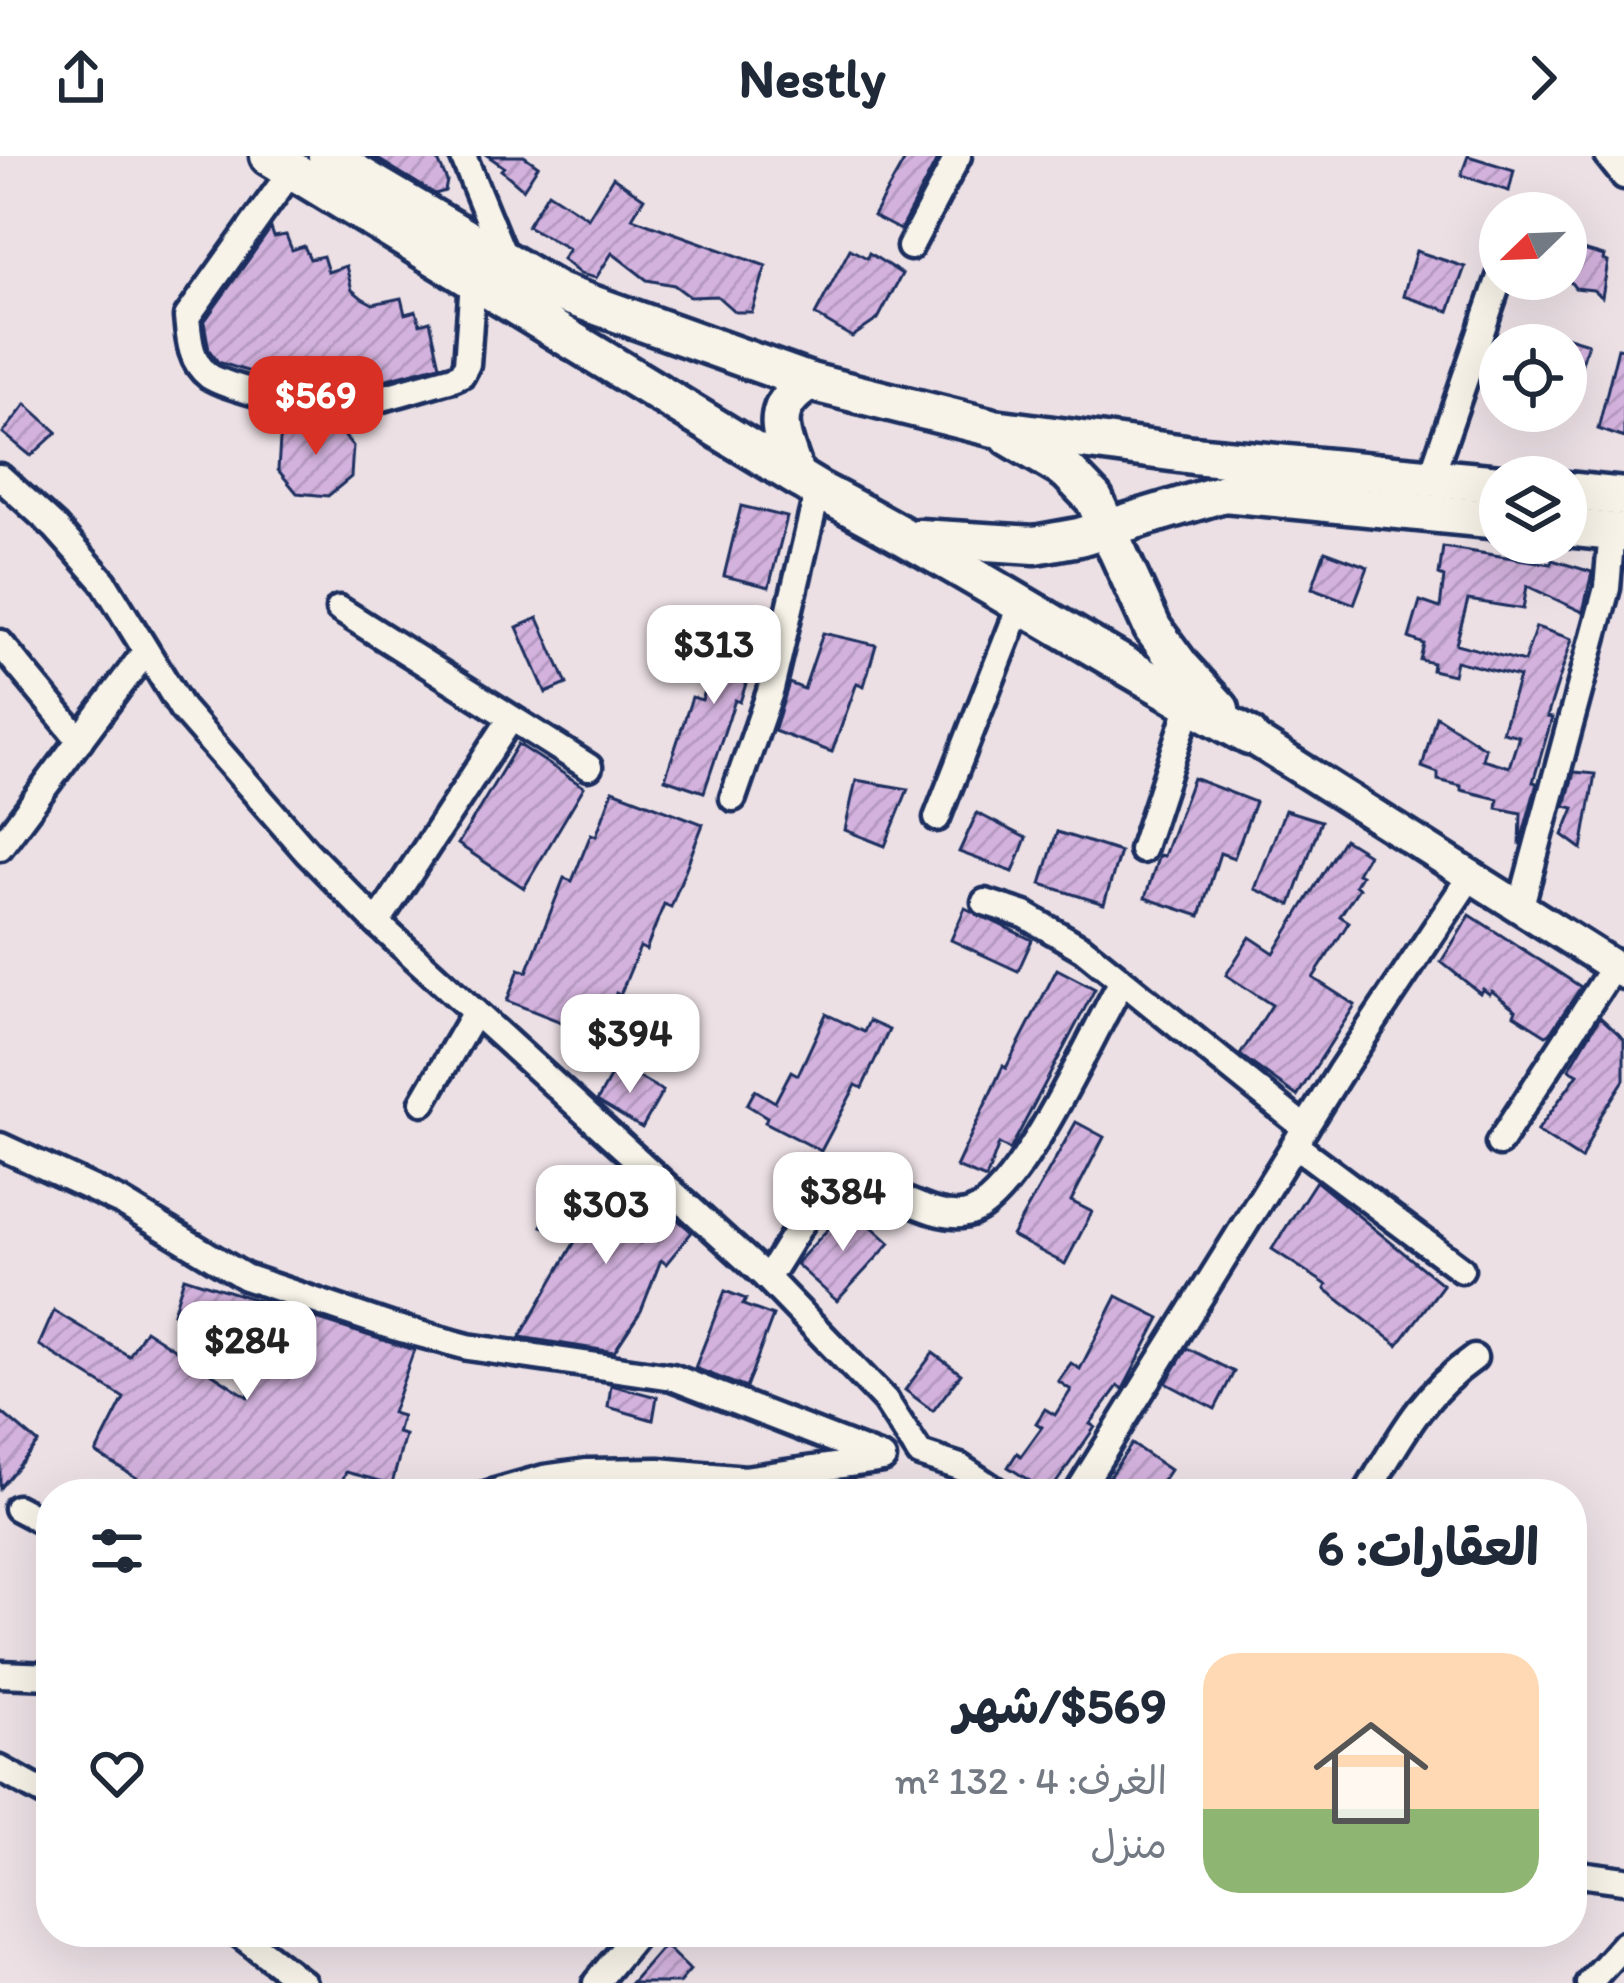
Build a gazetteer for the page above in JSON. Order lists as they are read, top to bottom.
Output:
{
  "north": "bottom left",
  "page": {
    "header": "Nestly",
    "price": [
      "$569",
      "$313",
      "$394",
      "$384",
      "$303",
      "$284"
    ],
    "heading": "العقارات: 6",
    "list": [
      {
        "name": "$569/شهر",
        "note": "الغرف: 4 · 132 m² · منزل"
      }
    ]
  }
}
